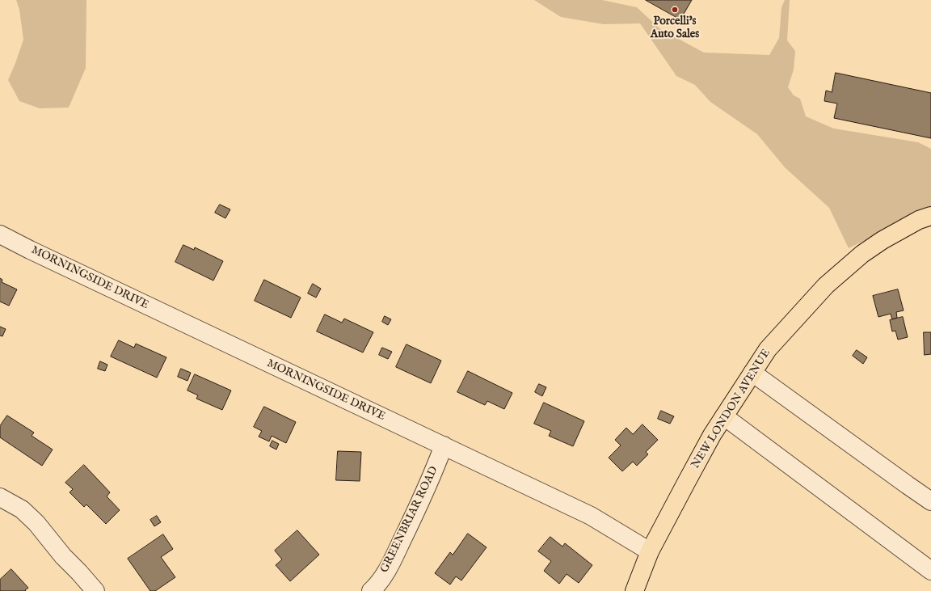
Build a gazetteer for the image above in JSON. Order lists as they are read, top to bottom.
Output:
{
  "streets": {
    "main road": ["NEW LONDON AVENUE"],
    "street": ["MORNINGSIDE DRIVE", "GREENBRIAR ROAD"]
  },
  "crossings": [
    ["MORNINGSIDE DRIVE", "NEW LONDON AVENUE"],
    ["MORNINGSIDE DRIVE", "GREENBRIAR ROAD"]
  ],
  "places": ["Porcelli's Auto Sales"]
}
